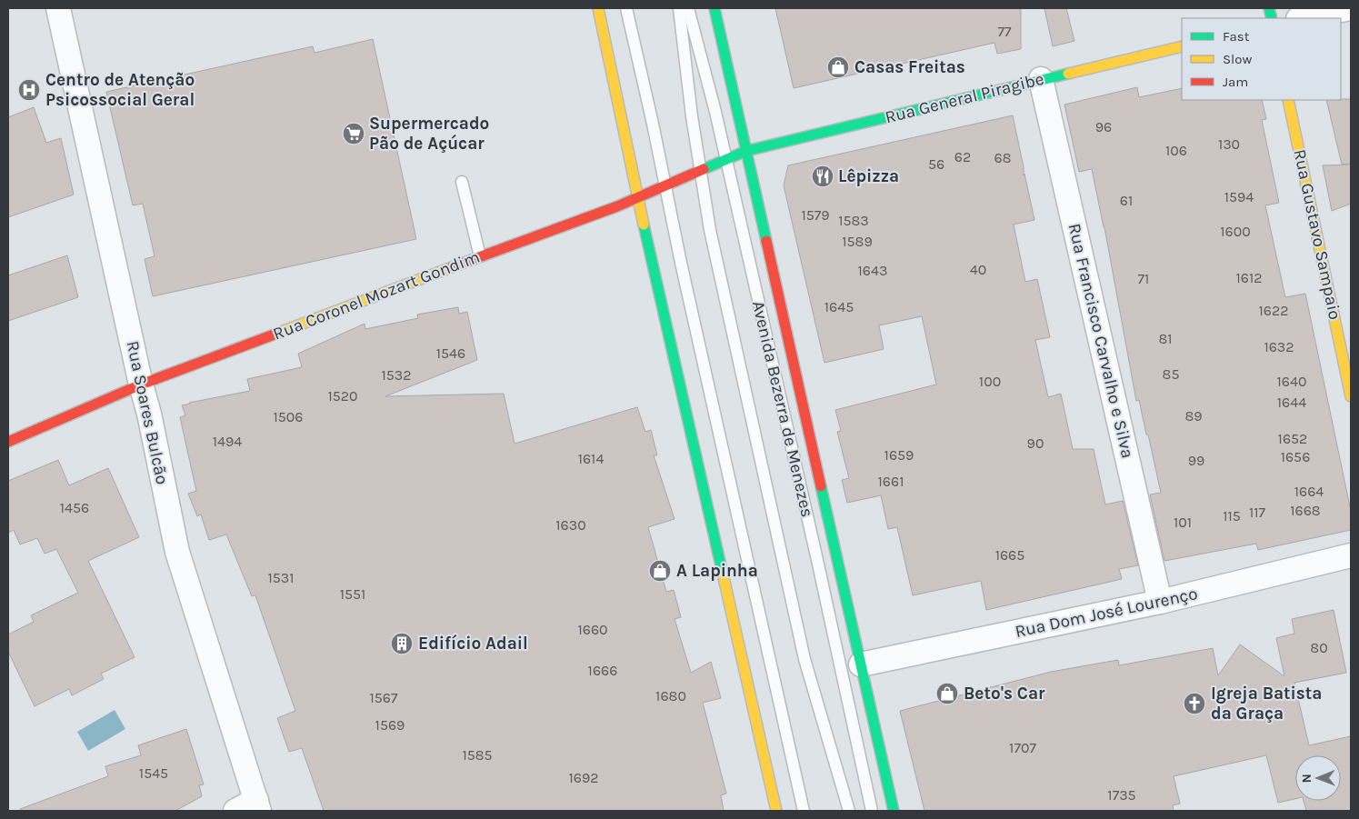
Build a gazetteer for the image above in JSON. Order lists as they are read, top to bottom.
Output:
{
  "streets": {
    "main road": [
      "Rua General Piragibe",
      "Rua Gustavo Sampaio",
      "Rua Coronel Mozart Gondim",
      "Avenida Bezerra de Menezes"
    ],
    "street": ["Rua Francisco Carvalho e Silva", "Rua Soares Bulcão", "Rua Dom José Lourenço"]
  },
  "crossings": [
    ["Rua General Piragibe", "Rua Coronel Mozart Gondim"],
    ["Rua General Piragibe", "Rua Francisco Carvalho e Silva"],
    ["Rua General Piragibe", "Avenida Bezerra de Menezes"],
    ["Rua Coronel Mozart Gondim", "Avenida Bezerra de Menezes"],
    ["Rua Coronel Mozart Gondim", "Rua Soares Bulcão"],
    ["Rua Francisco Carvalho e Silva", "Rua Dom José Lourenço"],
    ["Avenida Bezerra de Menezes", "Rua Dom José Lourenço"]
  ],
  "places": {
    "shop": ["Casas Freitas", "A Lapinha", "Beto's Car"],
    "hospital": ["Centro de Atenção Psicossocial Geral"],
    "supermarket": ["Supermercado Pão de Açúcar"],
    "restaurant": ["Lêpizza"],
    "building": ["Edifício Adail"],
    "church": ["Igreja Batista da Graça"]
  },
  "house_numbers": [
    "77",
    "96",
    "130",
    "106",
    "62",
    "68",
    "56",
    "1594",
    "61",
    "1579",
    "1583",
    "1600",
    "1589",
    "40",
    "1643",
    "1612",
    "71",
    "1645",
    "1622",
    "81",
    "1632",
    "1546",
    "85",
    "1532",
    "100",
    "1640",
    "1520",
    "1644",
    "89",
    "1506",
    "1652",
    "1494",
    "90",
    "1659",
    "1656",
    "1614",
    "99",
    "1661",
    "1664",
    "1456",
    "1668",
    "117",
    "115",
    "101",
    "1630",
    "1665",
    "1531",
    "1551",
    "1660",
    "80",
    "1666",
    "1680",
    "1567",
    "1569",
    "1707",
    "1585",
    "1545",
    "1692",
    "1735"
  ],
  "legend": ["Fast", "Slow", "Jam"],
  "north": "left"
}
